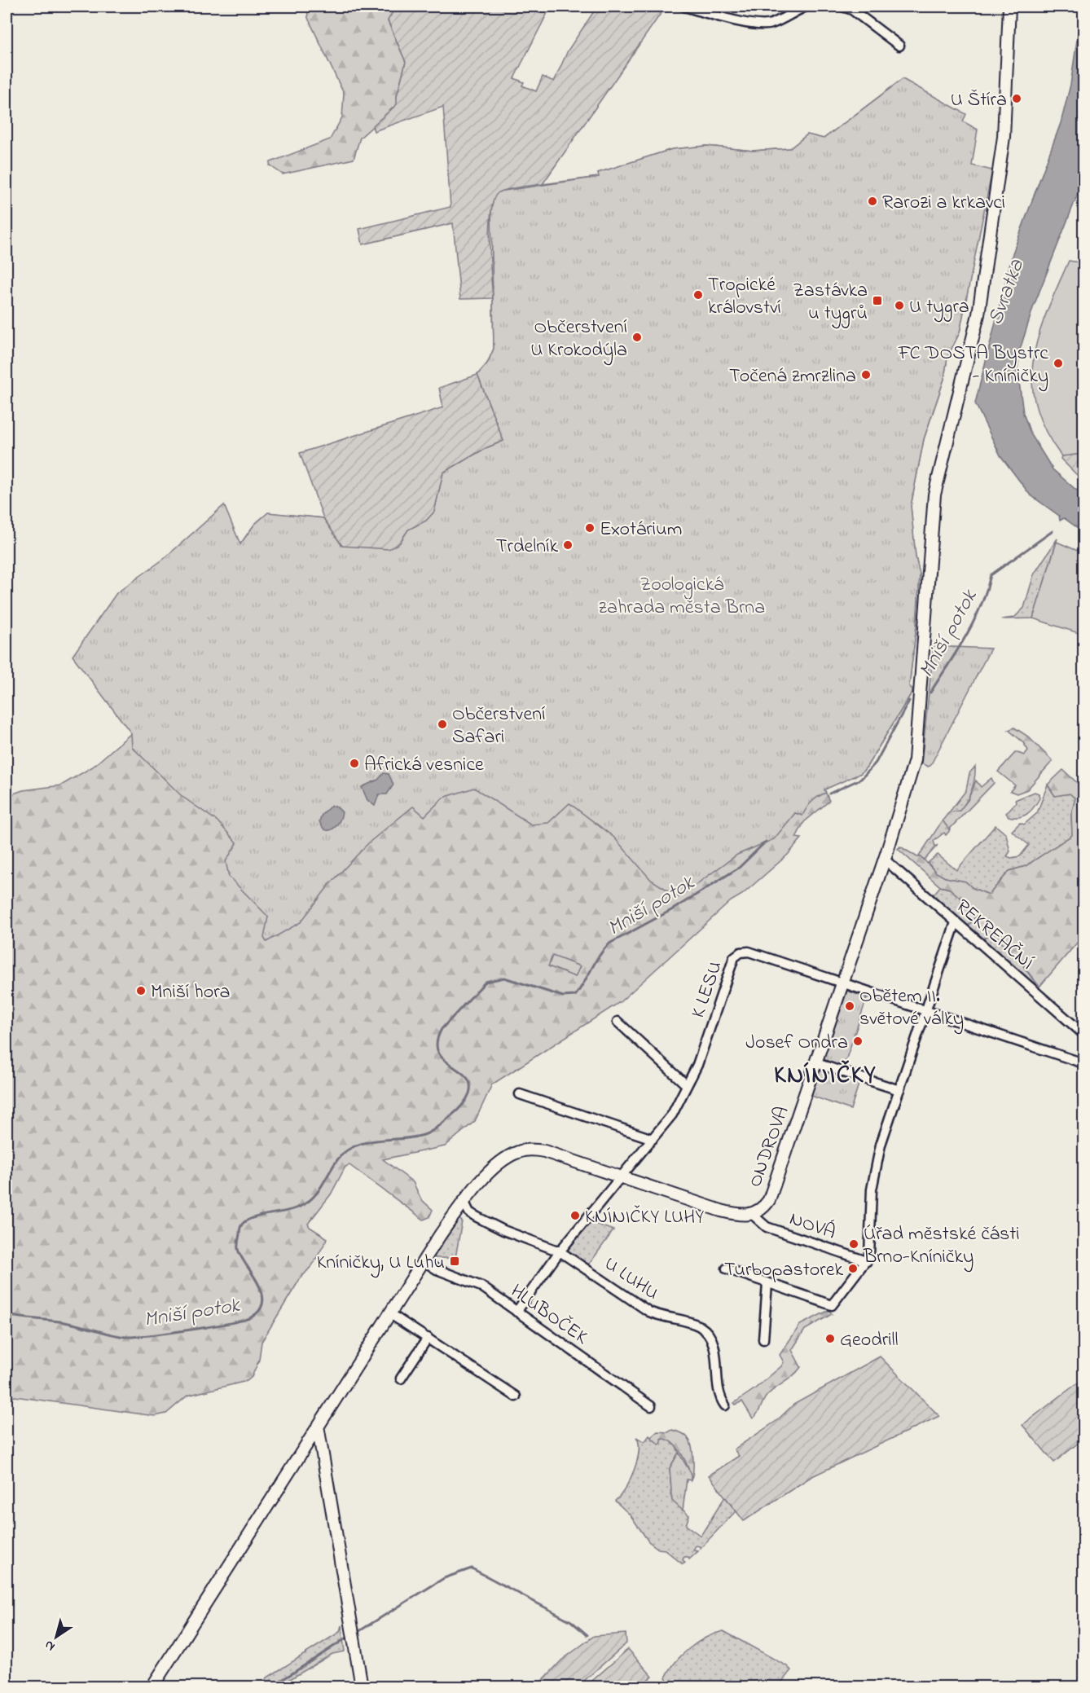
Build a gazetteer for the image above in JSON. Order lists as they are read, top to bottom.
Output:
{
  "streets": {
    "street": [
      "REKREAČNÍ",
      "K LESU",
      "ONDROVA",
      "NOVÁ",
      "U LUHU",
      "HLUBOČEK"
    ]
  },
  "crossings": [
    ["REKREAČNÍ", "ONDROVA"],
    ["K LESU", "ONDROVA"],
    ["K LESU", "U LUHU"],
    ["K LESU", "HLUBOČEK"],
    ["ONDROVA", "NOVÁ"],
    ["ONDROVA", "U LUHU"],
    ["ONDROVA", "HLUBOČEK"]
  ],
  "districts": ["KNÍNIČKY"],
  "water": ["Svratka", "Mniší potok"],
  "parks": ["Zoologická zahrada města Brna"],
  "places": {
    "other": [
      "U Štíra",
      "Rarozi a krkavci",
      "Tropické království",
      "U tygra",
      "Občerstvení U Krokodýla",
      "FC DOSTA Bystrc - Kníničky",
      "Točená zmrzlina",
      "Exotárium",
      "Trdelník",
      "Občerstvení Safari",
      "Africká vesnice",
      "Mniší hora",
      "Obětem II. světové války",
      "Josef Ondra",
      "KNÍNIČKY LUHY",
      "Úřad městské části Brno-Kníničky",
      "Turbopastorek",
      "Geodrill"
    ],
    "transit": ["Zastávka u tygrů", "Kníničky, U Luhu"]
  },
  "north": "bottom left"
}
